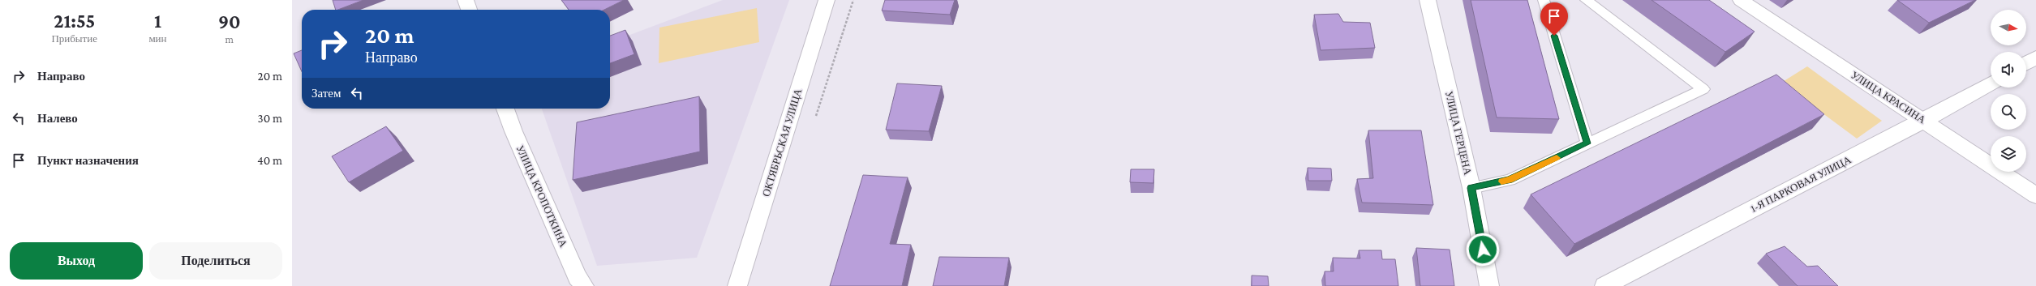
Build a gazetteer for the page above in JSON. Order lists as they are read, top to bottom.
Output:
{
  "streets": {
    "street": [
      "УЛИЦА КРАСИНА",
      "УЛИЦА ГЕРЦЕНА",
      "ОКТЯБРЬСКАЯ УЛИЦА",
      "1-Я ПАРКОВАЯ УЛИЦА",
      "УЛИЦА КРОПОТКИНА"
    ]
  },
  "crossings": [
    ["УЛИЦА КРАСИНА", "1-Я ПАРКОВАЯ УЛИЦА"]
  ],
  "north": "right",
  "page": {
    "eta": [
      "21:55",
      "Прибытие",
      "1",
      "мин",
      "90",
      "m"
    ],
    "turn": ["20 m", "Направо"],
    "list": [
      {
        "name": "Направо",
        "value": "20 m"
      },
      {
        "name": "Налево",
        "value": "30 m"
      },
      {
        "name": "Пункт назначения",
        "value": "40 m"
      }
    ],
    "then": "Затем",
    "buttons": ["Выход", "Поделиться"]
  }
}
